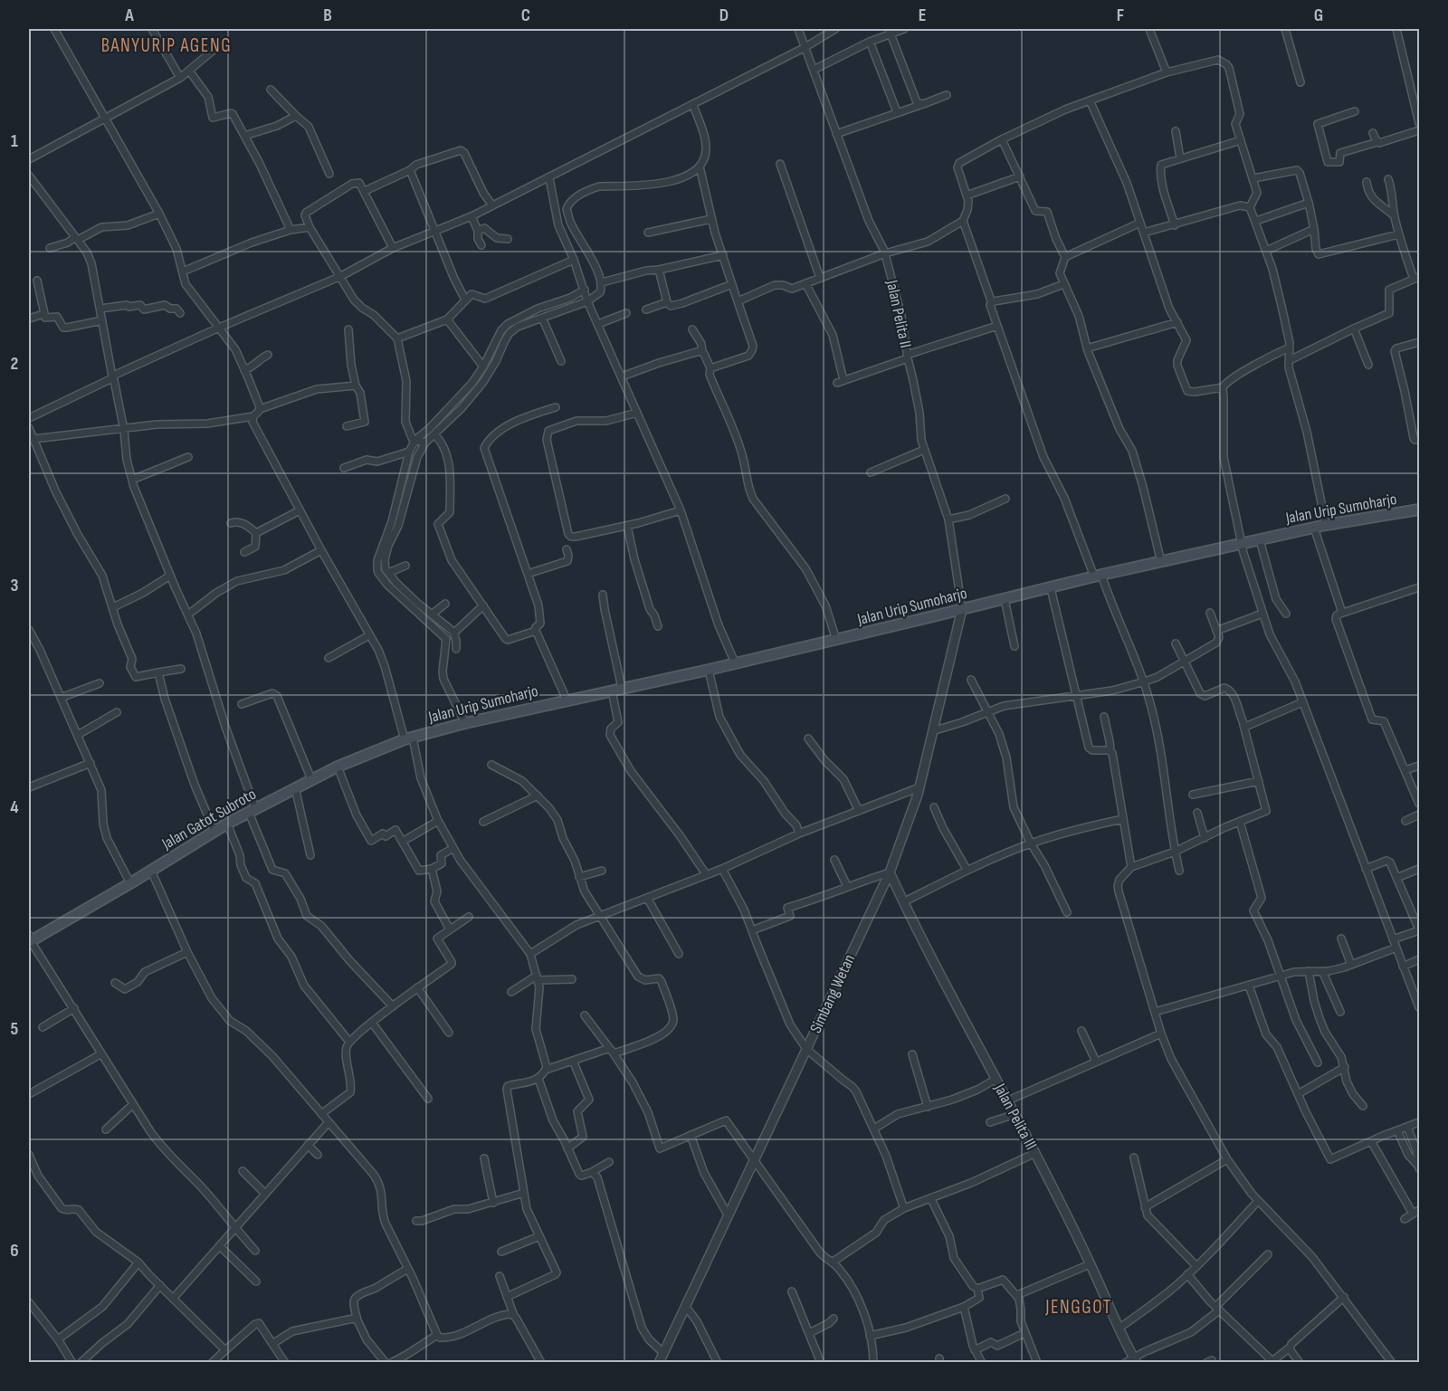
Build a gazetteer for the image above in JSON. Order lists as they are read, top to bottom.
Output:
{
  "streets": {
    "main road": ["Jalan Urip Sumoharjo", "Jalan Gatot Subroto"],
    "street": ["Jalan Pelita II", "Simbang Wetan", "Jalan Pelita III"]
  },
  "crossings": [
    ["Jalan Pelita II", "Jalan Urip Sumoharjo"],
    ["Jalan Pelita II", "Simbang Wetan"],
    ["Jalan Urip Sumoharjo", "Jalan Gatot Subroto"],
    ["Jalan Urip Sumoharjo", "Simbang Wetan"],
    ["Simbang Wetan", "Jalan Pelita III"]
  ],
  "districts": ["BANYURIP AGENG", "JENGGOT"],
  "grid": {
    "columns": [
      "A",
      "B",
      "C",
      "D",
      "E",
      "F",
      "G"
    ],
    "rows": [
      "1",
      "2",
      "3",
      "4",
      "5",
      "6"
    ]
  }
}
